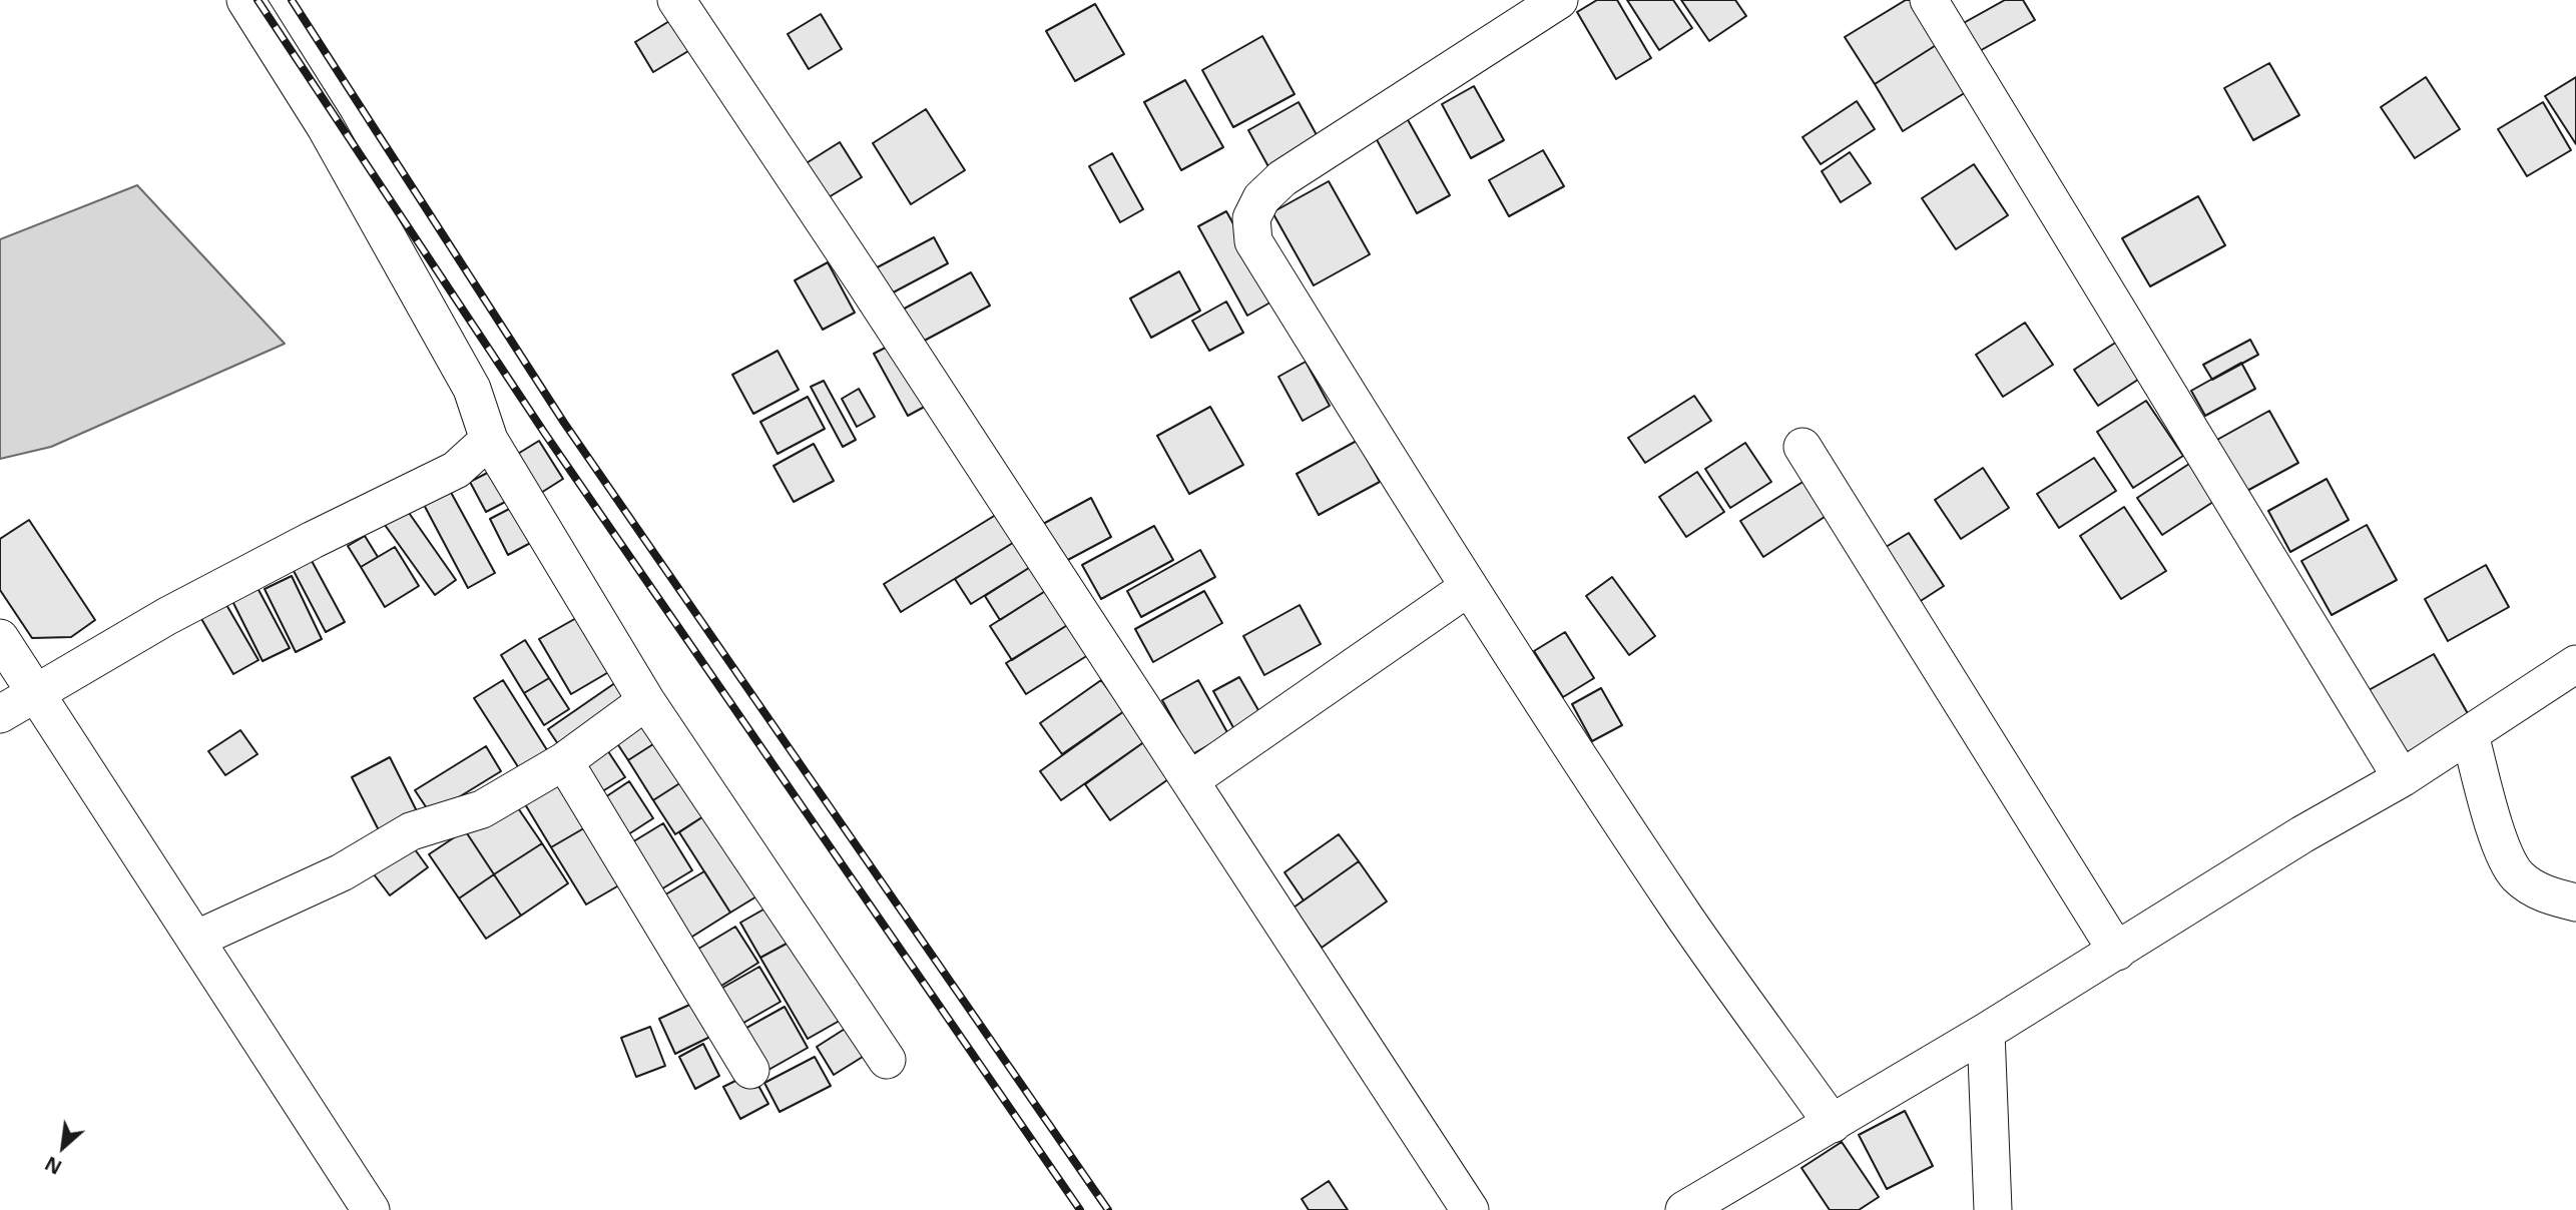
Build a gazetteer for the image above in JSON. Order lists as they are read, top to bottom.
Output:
{
  "north": "bottom left"
}
